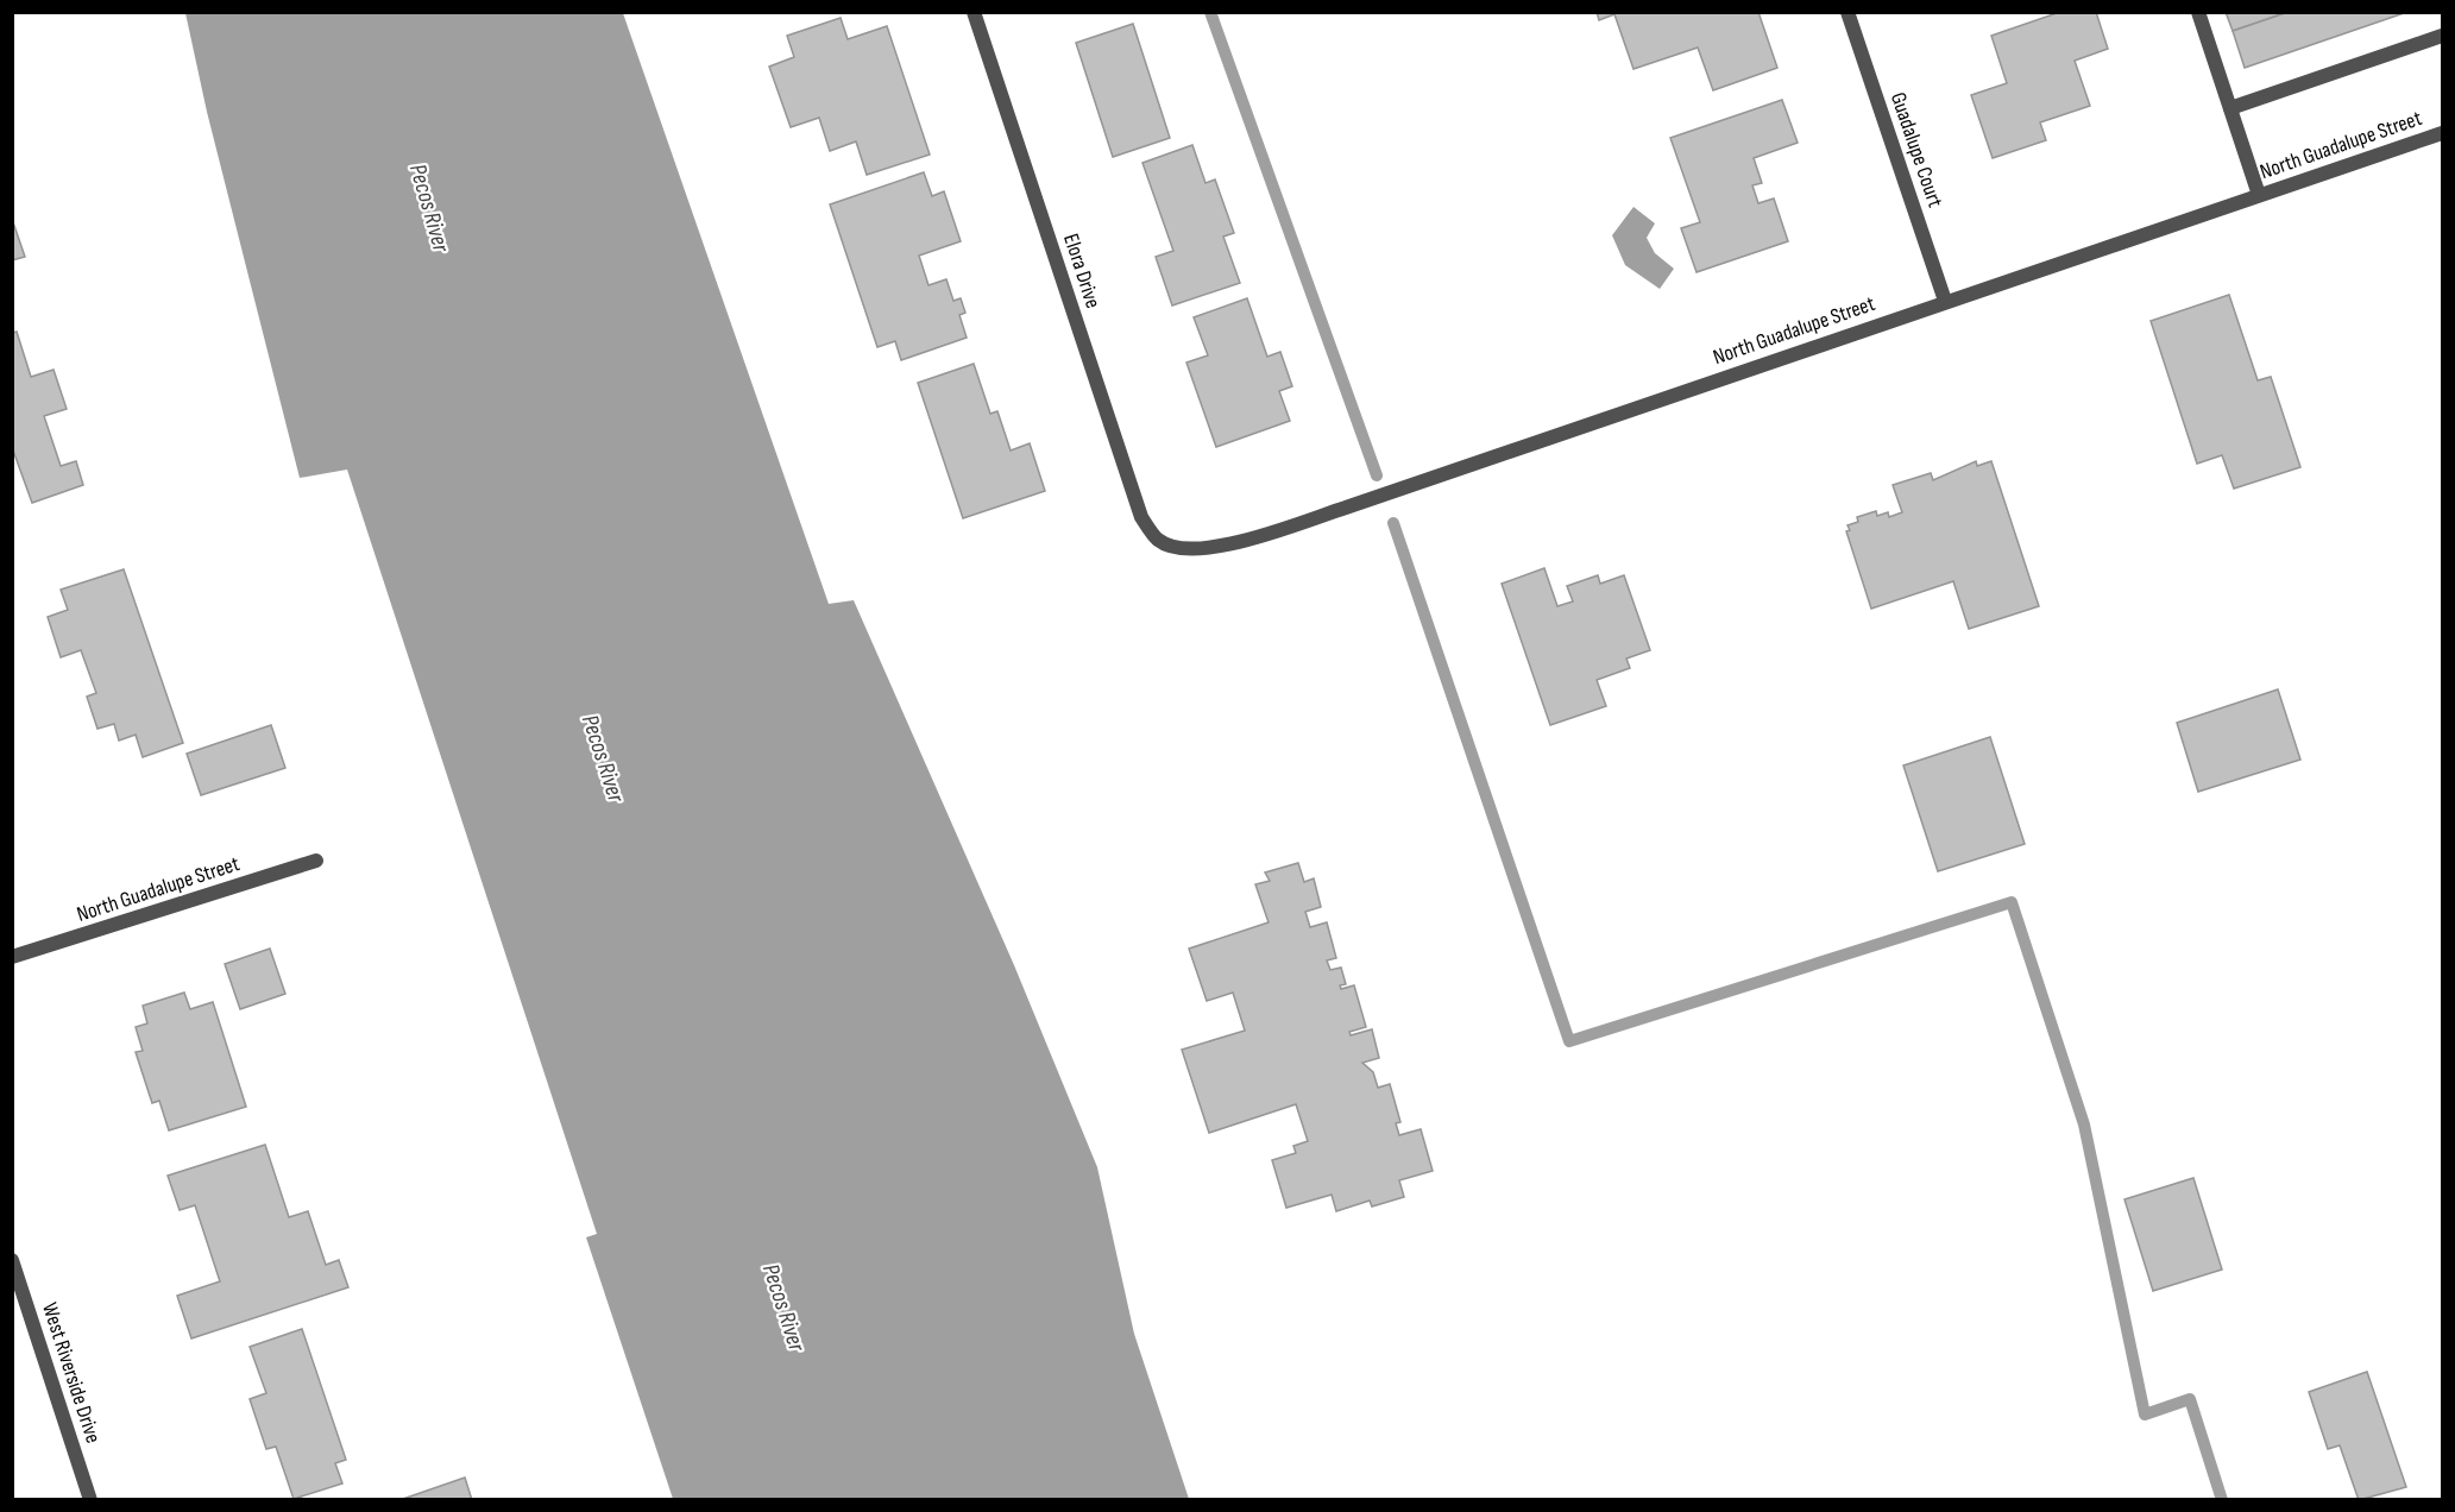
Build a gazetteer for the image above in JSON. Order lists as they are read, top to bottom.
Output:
{
  "streets": {
    "street": [
      "North Guadalupe Street",
      "Guadalupe Court",
      "Elora Drive",
      "West Riverside Drive"
    ]
  },
  "crossings": [
    ["North Guadalupe Street", "Guadalupe Court"],
    ["North Guadalupe Street", "Elora Drive"]
  ],
  "water": ["Pecos River"]
}
